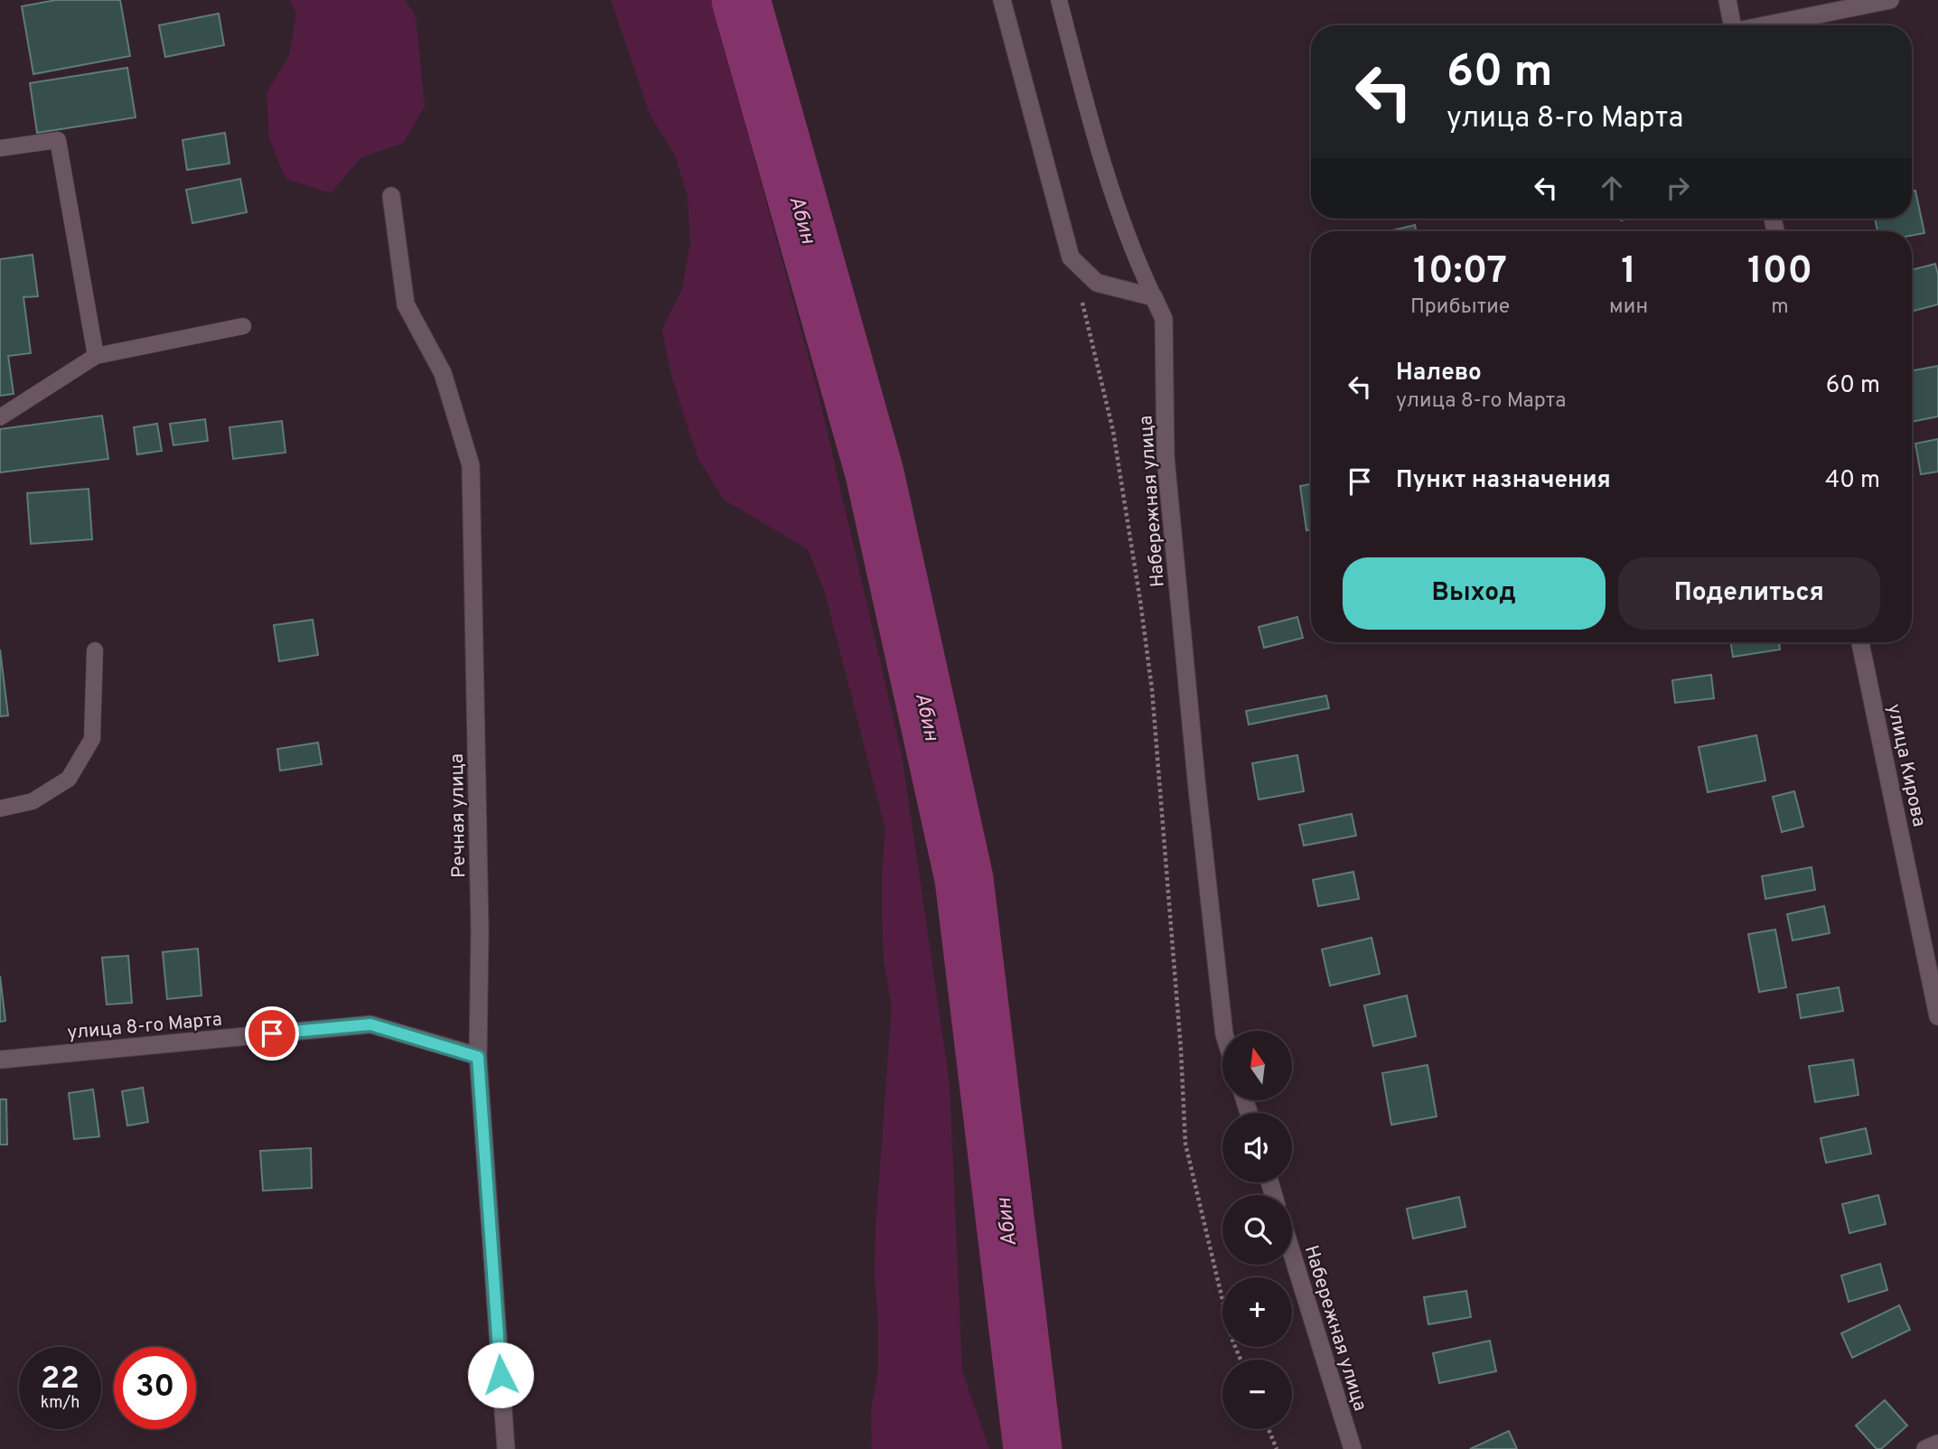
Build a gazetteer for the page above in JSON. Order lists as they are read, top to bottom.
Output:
{
  "streets": {
    "street": [
      "Набережная улица",
      "улица Кирова",
      "Речная улица",
      "улица 8-го Марта"
    ]
  },
  "crossings": [
    ["Речная улица", "улица 8-го Марта"]
  ],
  "water": ["Абин"],
  "north": "top",
  "page": {
    "turn": ["60 m", "улица 8-го Марта"],
    "eta": [
      "10:07",
      "Прибытие",
      "1",
      "мин",
      "100",
      "m"
    ],
    "list": [
      {
        "name": "Налево",
        "note": "улица 8-го Марта",
        "value": "60 m"
      },
      {
        "name": "Пункт назначения",
        "value": "40 m"
      }
    ],
    "buttons": ["Выход", "Поделиться"],
    "map_buttons": ["+", "−"],
    "speed": "22 km/h",
    "limit": "30"
  }
}
